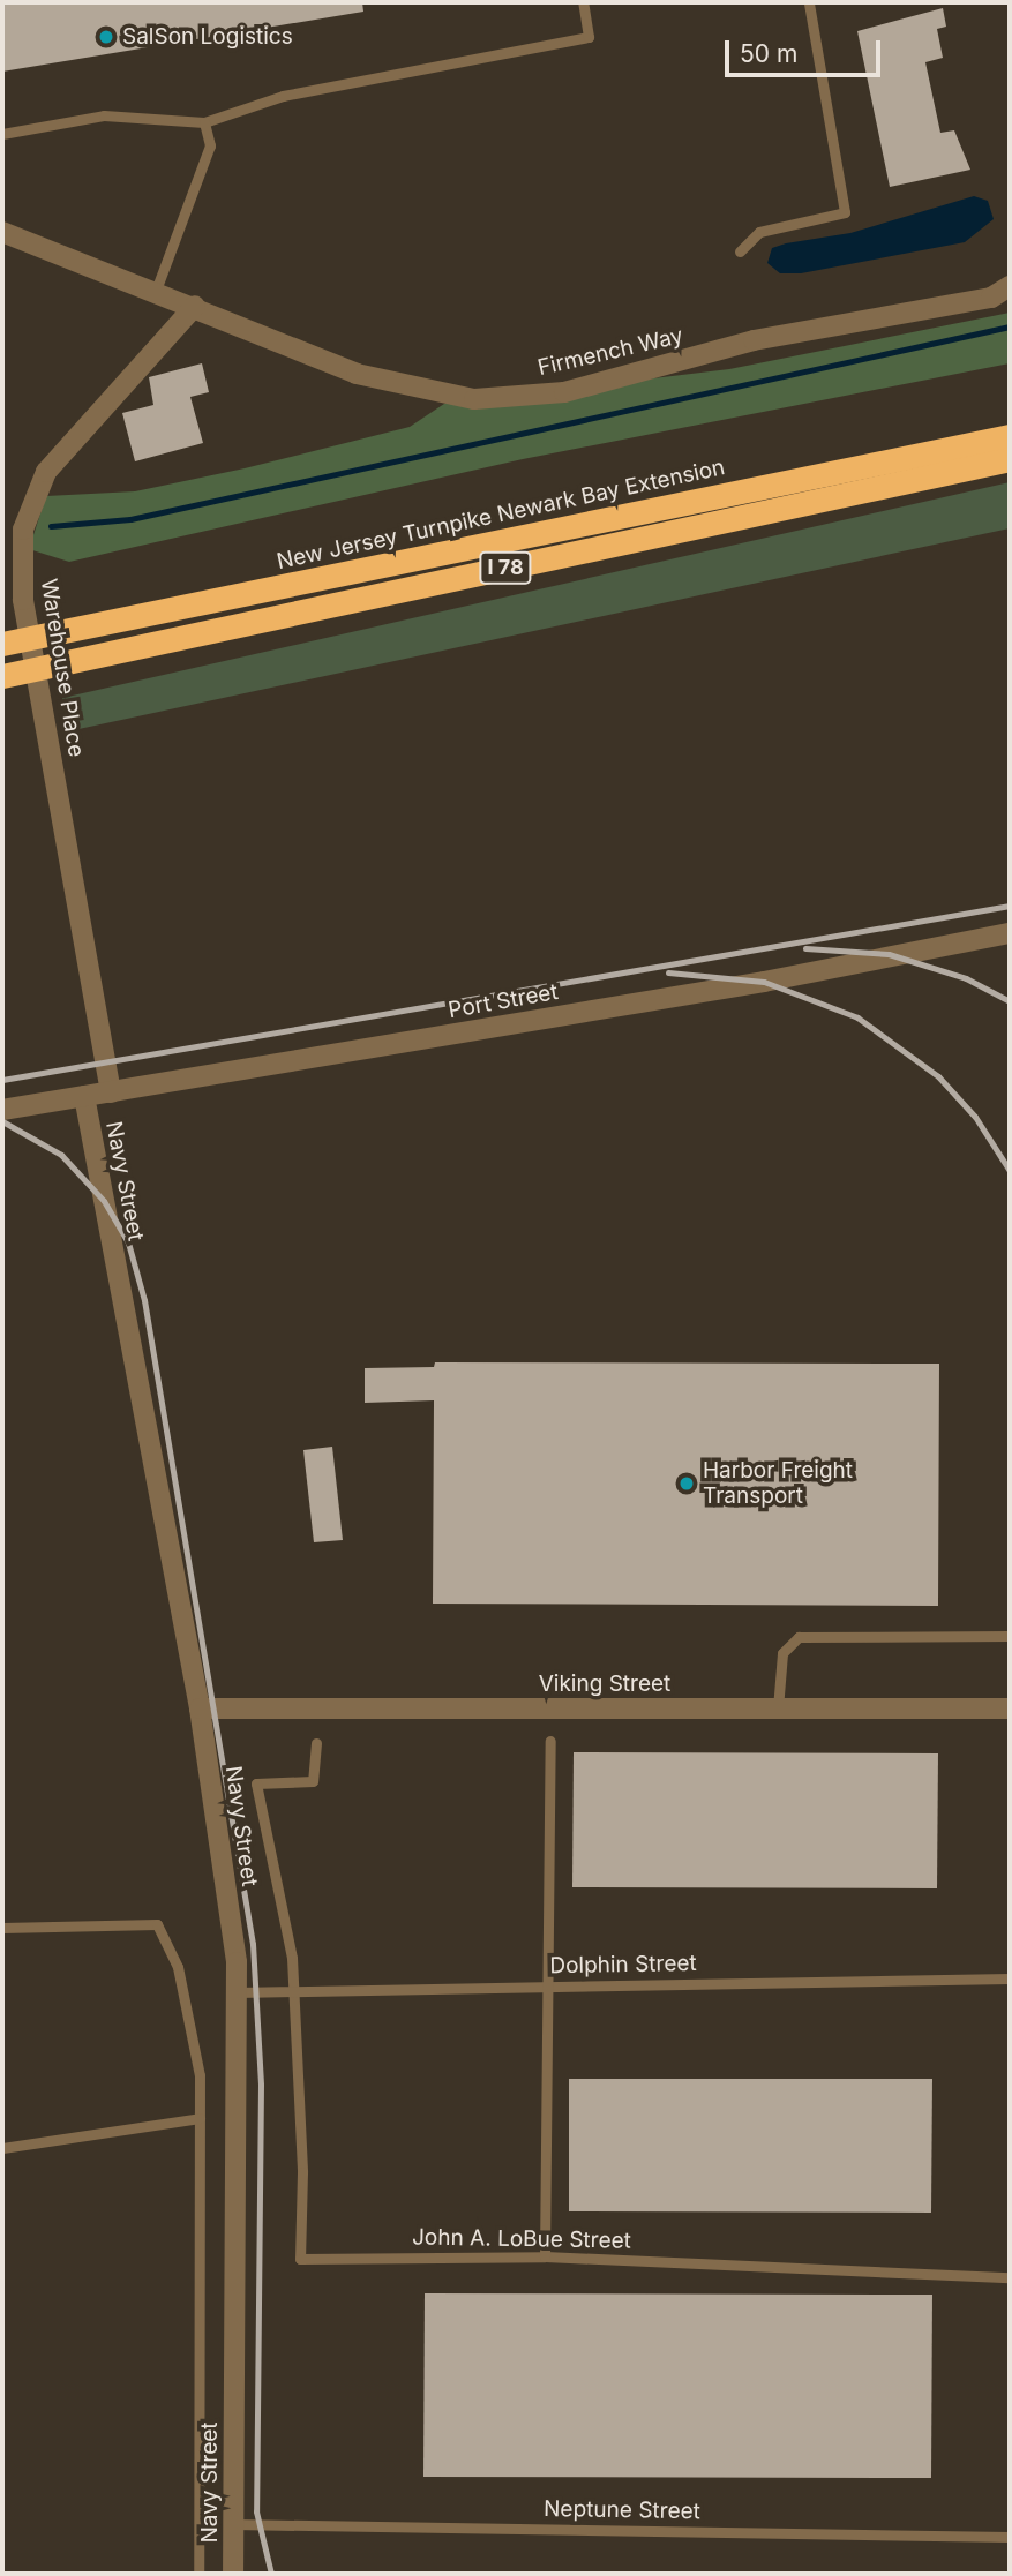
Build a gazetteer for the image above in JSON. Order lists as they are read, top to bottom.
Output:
{
  "streets": {
    "highway": ["New Jersey Turnpike Newark Bay Extension", "I 78"],
    "street": [
      "Firmench Way",
      "Warehouse Place",
      "Port Street",
      "Navy Street",
      "Viking Street"
    ],
    "lane": ["Dolphin Street", "John A. LoBue Street", "Neptune Street"]
  },
  "crossings": [
    ["Firmench Way", "Warehouse Place"],
    ["Warehouse Place", "Port Street"],
    ["Port Street", "Navy Street"],
    ["Navy Street", "Viking Street"],
    ["Navy Street", "Dolphin Street"],
    ["Navy Street", "Neptune Street"],
    ["Dolphin Street", "John A. LoBue Street"]
  ],
  "places": ["SalSon Logistics", "Harbor Freight Transport"],
  "scale_bar": "50 m"
}
